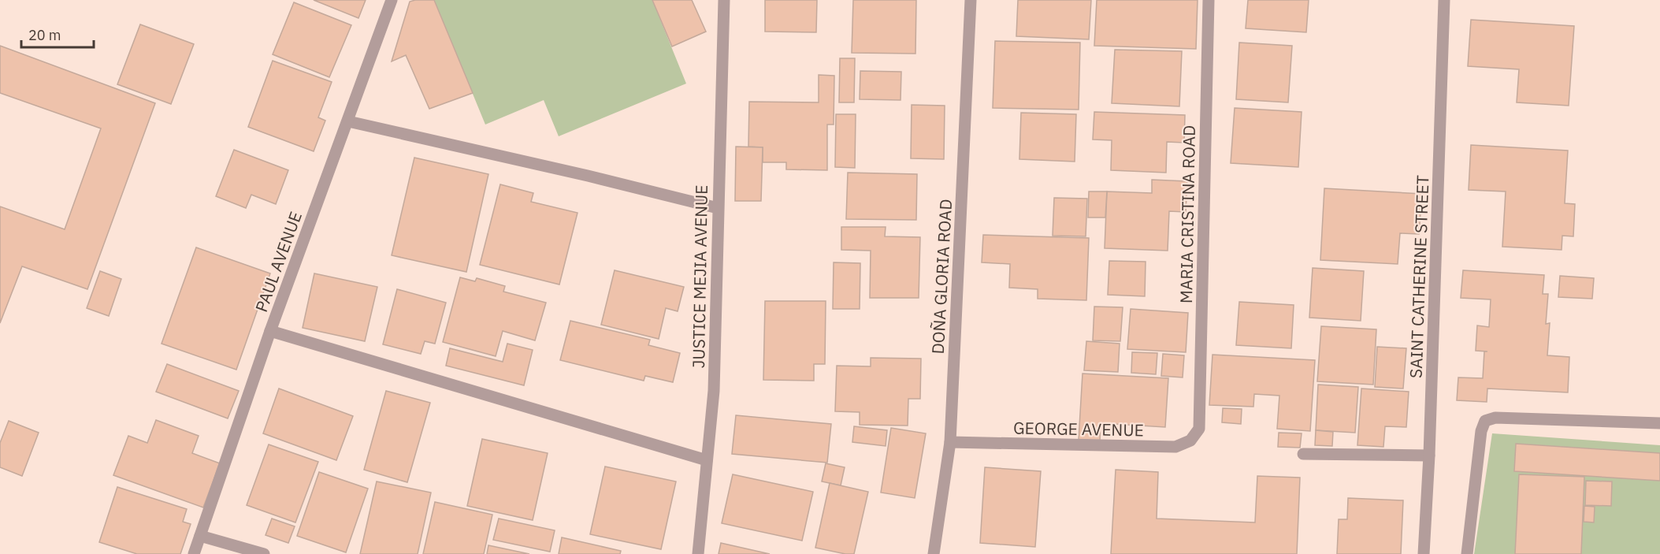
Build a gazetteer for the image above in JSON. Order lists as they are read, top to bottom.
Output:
{
  "streets": {
    "street": [
      "MARIA CRISTINA ROAD",
      "PAUL AVENUE",
      "JUSTICE MEJIA AVENUE",
      "DOÑA GLORIA ROAD",
      "SAINT CATHERINE STREET",
      "GEORGE AVENUE"
    ]
  },
  "crossings": [
    ["MARIA CRISTINA ROAD", "GEORGE AVENUE"],
    ["DOÑA GLORIA ROAD", "GEORGE AVENUE"]
  ],
  "scale_bar": "20 m"
}
